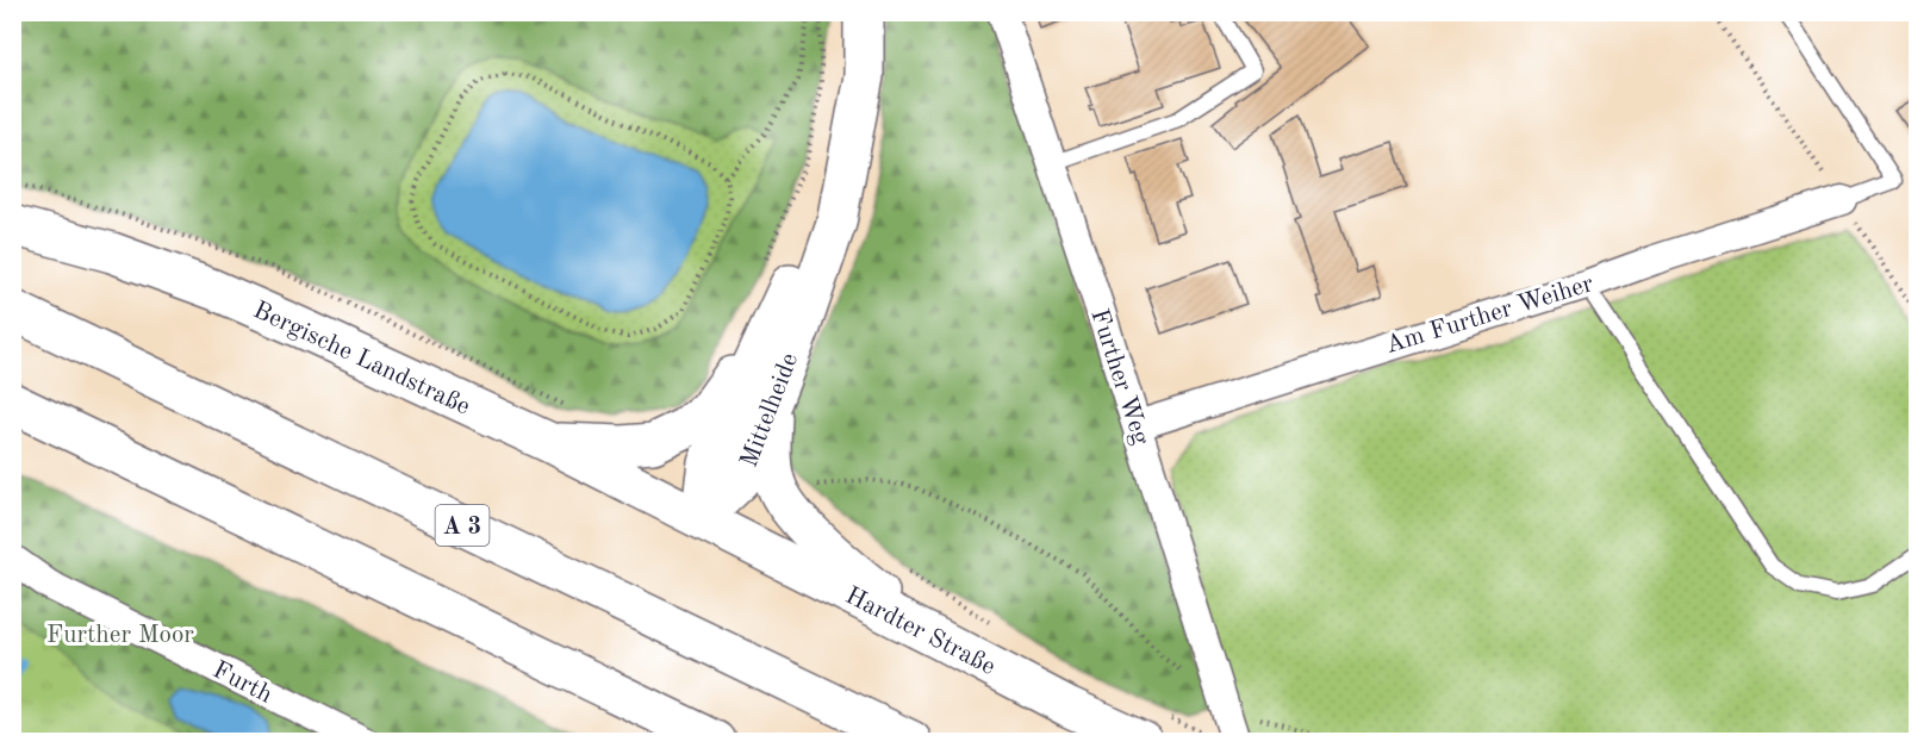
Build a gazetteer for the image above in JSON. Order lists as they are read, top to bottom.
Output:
{
  "streets": {
    "main road": [
      "Bergische Landstraße",
      "Mittelheide",
      "A 3",
      "Hardter Straße"
    ],
    "street": ["Am Further Weiher", "Further Weg", "Furth"]
  },
  "crossings": [
    ["Am Further Weiher", "Further Weg"],
    ["Bergische Landstraße", "Mittelheide"],
    ["Bergische Landstraße", "Hardter Straße"],
    ["Mittelheide", "Hardter Straße"]
  ],
  "parks": ["Further Moor"]
}
